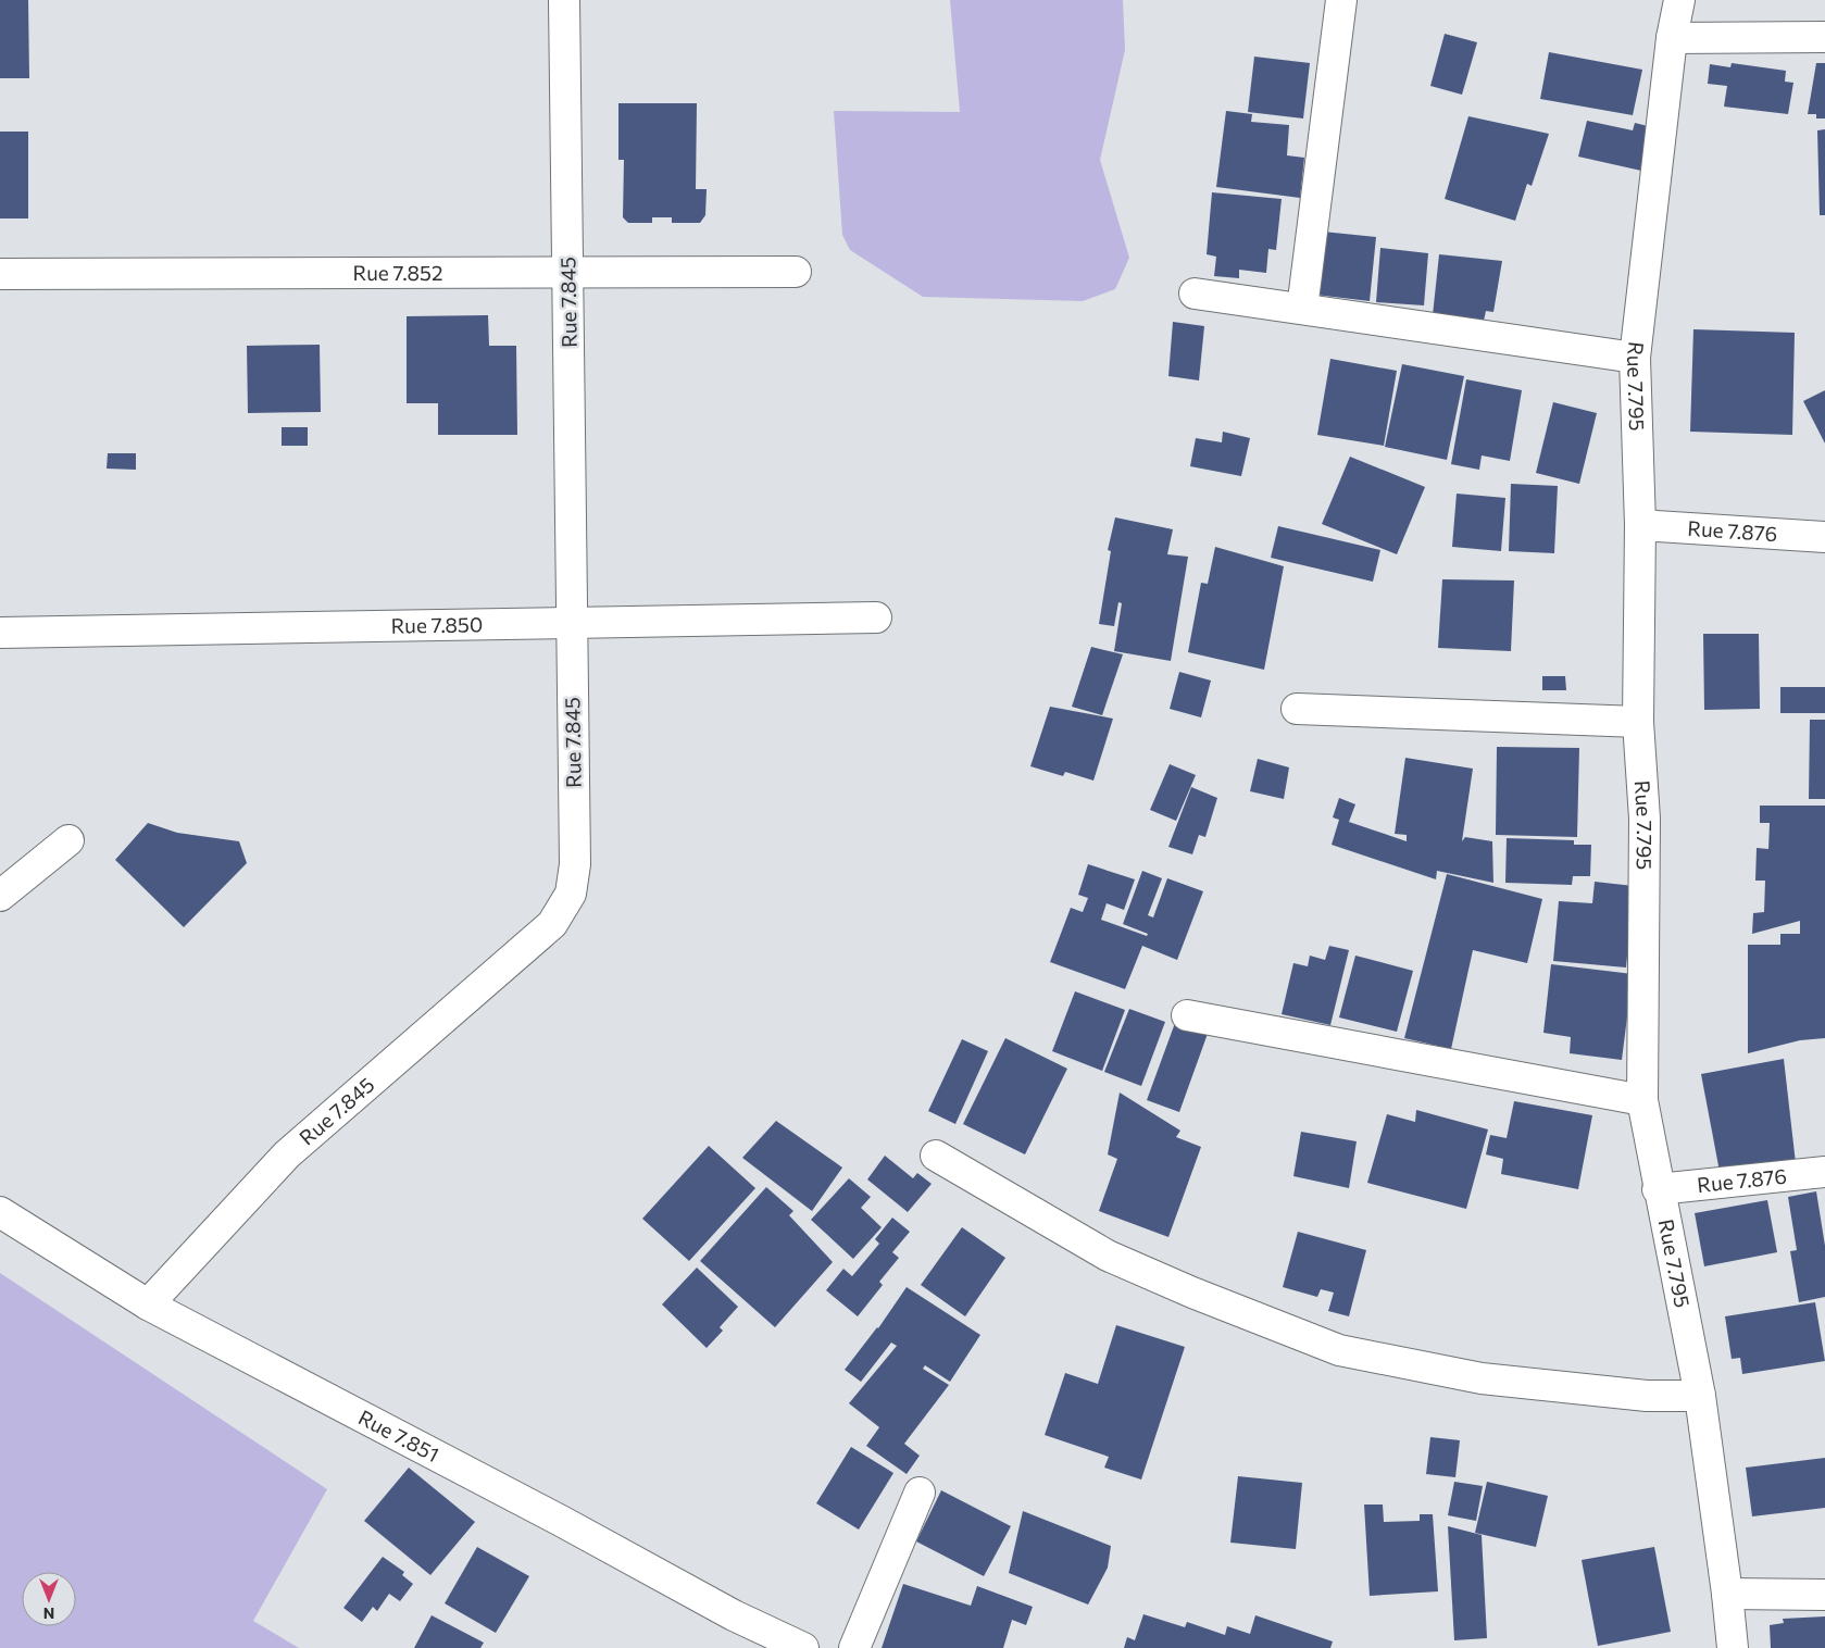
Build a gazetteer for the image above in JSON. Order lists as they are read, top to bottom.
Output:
{
  "streets": {
    "street": [
      "Rue 7.852",
      "Rue 7.845",
      "Rue 7.795",
      "Rue 7.876",
      "Rue 7.850",
      "Rue 7.851"
    ]
  },
  "crossings": [
    ["Rue 7.852", "Rue 7.845"],
    ["Rue 7.845", "Rue 7.850"],
    ["Rue 7.845", "Rue 7.851"],
    ["Rue 7.795", "Rue 7.876"]
  ],
  "north": "bottom"
}
